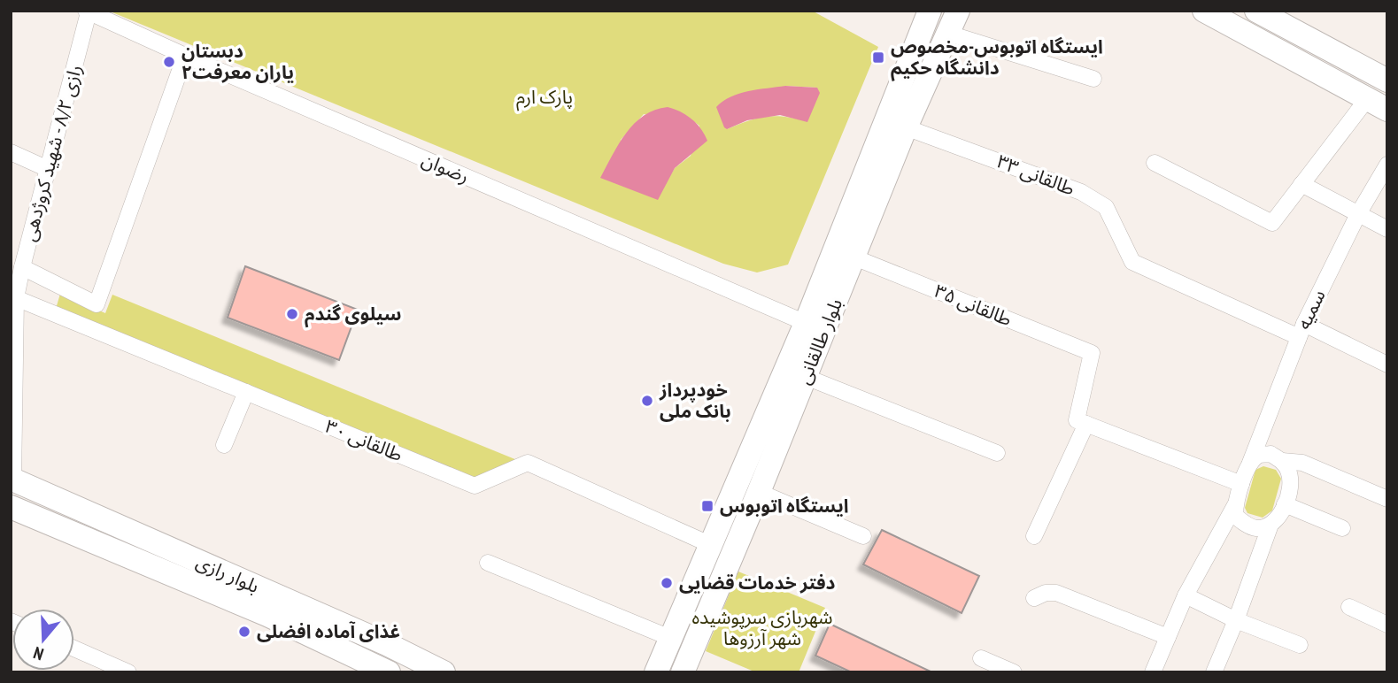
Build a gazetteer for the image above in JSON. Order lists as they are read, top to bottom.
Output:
{
  "streets": {
    "main road": ["بلوار طالقانی", "بلوار رازی"],
    "street": [
      "رازی ۸/۲ - شهید کروژدهی",
      "رضوان",
      "طالقانی ۳۳",
      "طالقانی ۳۵",
      "سمیه",
      "طالقانی ۳۰"
    ]
  },
  "crossings": [
    ["رازی ۸/۲ - شهید کروژدهی", "رضوان"],
    ["رازی ۸/۲ - شهید کروژدهی", "طالقانی ۳۰"],
    ["رازی ۸/۲ - شهید کروژدهی", "بلوار رازی"],
    ["رضوان", "بلوار طالقانی"],
    ["طالقانی ۳۳", "سمیه"],
    ["طالقانی ۳۳", "بلوار طالقانی"],
    ["طالقانی ۳۵", "بلوار طالقانی"],
    ["بلوار طالقانی", "طالقانی ۳۰"]
  ],
  "parks": ["پارک ارم", "شهربازی سرپوشیده شهر آرزوها"],
  "places": {
    "transit": ["ایستگاه اتوبوس-مخصوص دانشگاه حکیم", "ایستگاه اتوبوس"],
    "other": [
      "دبستان یاران معرفت۲",
      "سیلوی گندم",
      "خودپرداز بانک ملی",
      "دفتر خدمات قضایی",
      "غذای آماده افضلی"
    ]
  },
  "north": "bottom"
}
